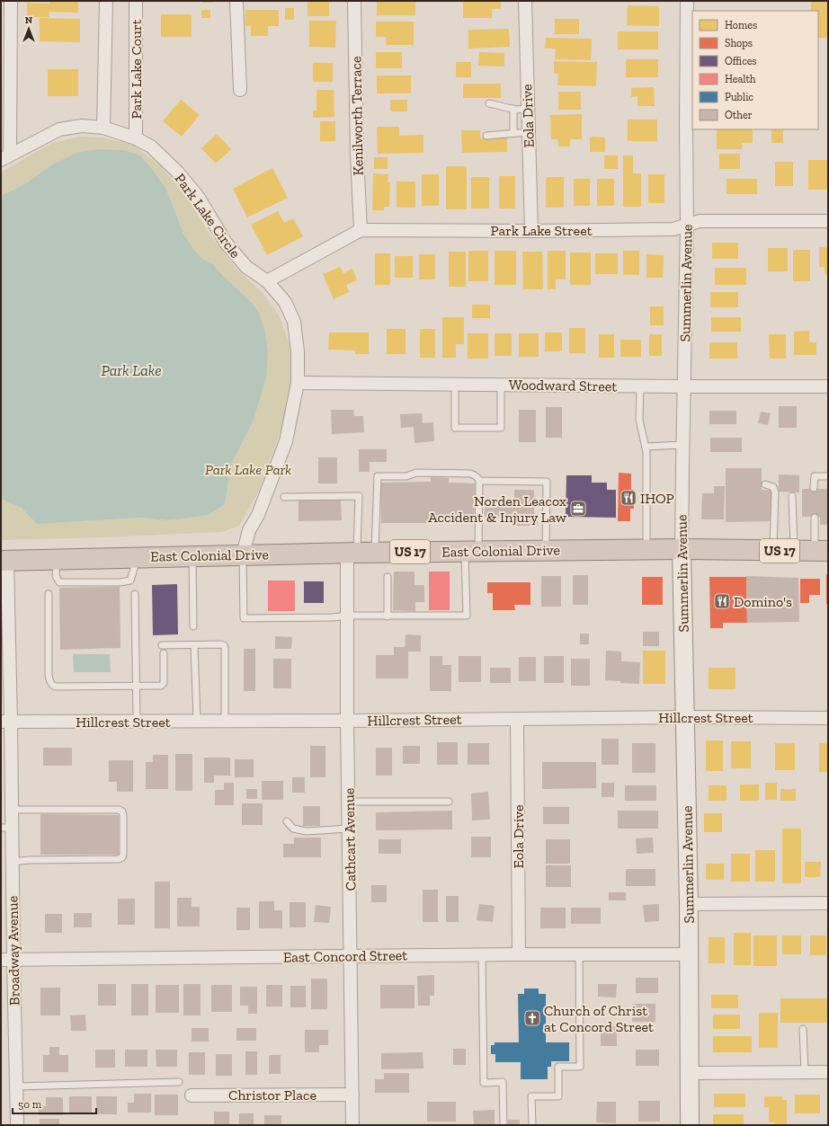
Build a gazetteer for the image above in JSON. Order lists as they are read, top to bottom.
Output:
{
  "streets": {
    "highway": ["East Colonial Drive", "US 17"],
    "street": [
      "Park Lake Court",
      "Kenilworth Terrace",
      "Eola Drive",
      "Park Lake Circle",
      "Park Lake Street",
      "Summerlin Avenue",
      "Woodward Street",
      "Hillcrest Street",
      "Cathcart Avenue",
      "Broadway Avenue",
      "East Concord Street",
      "Christor Place"
    ]
  },
  "crossings": [
    ["Park Lake Court", "Park Lake Circle"],
    ["Kenilworth Terrace", "Park Lake Street"],
    ["Eola Drive", "Park Lake Street"],
    ["Eola Drive", "Hillcrest Street"],
    ["Eola Drive", "East Concord Street"],
    ["Park Lake Circle", "Park Lake Street"],
    ["Park Lake Circle", "Woodward Street"],
    ["Park Lake Circle", "East Colonial Drive"],
    ["Park Lake Street", "Summerlin Avenue"],
    ["Summerlin Avenue", "Woodward Street"],
    ["Summerlin Avenue", "East Colonial Drive"],
    ["Summerlin Avenue", "Hillcrest Street"],
    ["Summerlin Avenue", "East Concord Street"],
    ["East Colonial Drive", "Cathcart Avenue"],
    ["East Colonial Drive", "Broadway Avenue"],
    ["Hillcrest Street", "Cathcart Avenue"],
    ["Hillcrest Street", "Broadway Avenue"],
    ["Cathcart Avenue", "East Concord Street"],
    ["Cathcart Avenue", "Christor Place"],
    ["Broadway Avenue", "East Concord Street"]
  ],
  "water": ["Park Lake"],
  "parks": ["Park Lake Park"],
  "places": {
    "restaurant": ["IHOP", "Domino's"],
    "office": ["Norden Leacox Accident & Injury Law"],
    "church": ["Church of Christ at Concord Street"]
  },
  "legend": [
    "Homes",
    "Shops",
    "Offices",
    "Health",
    "Public",
    "Other"
  ],
  "scale_bar": "50 m",
  "north": "top"
}
